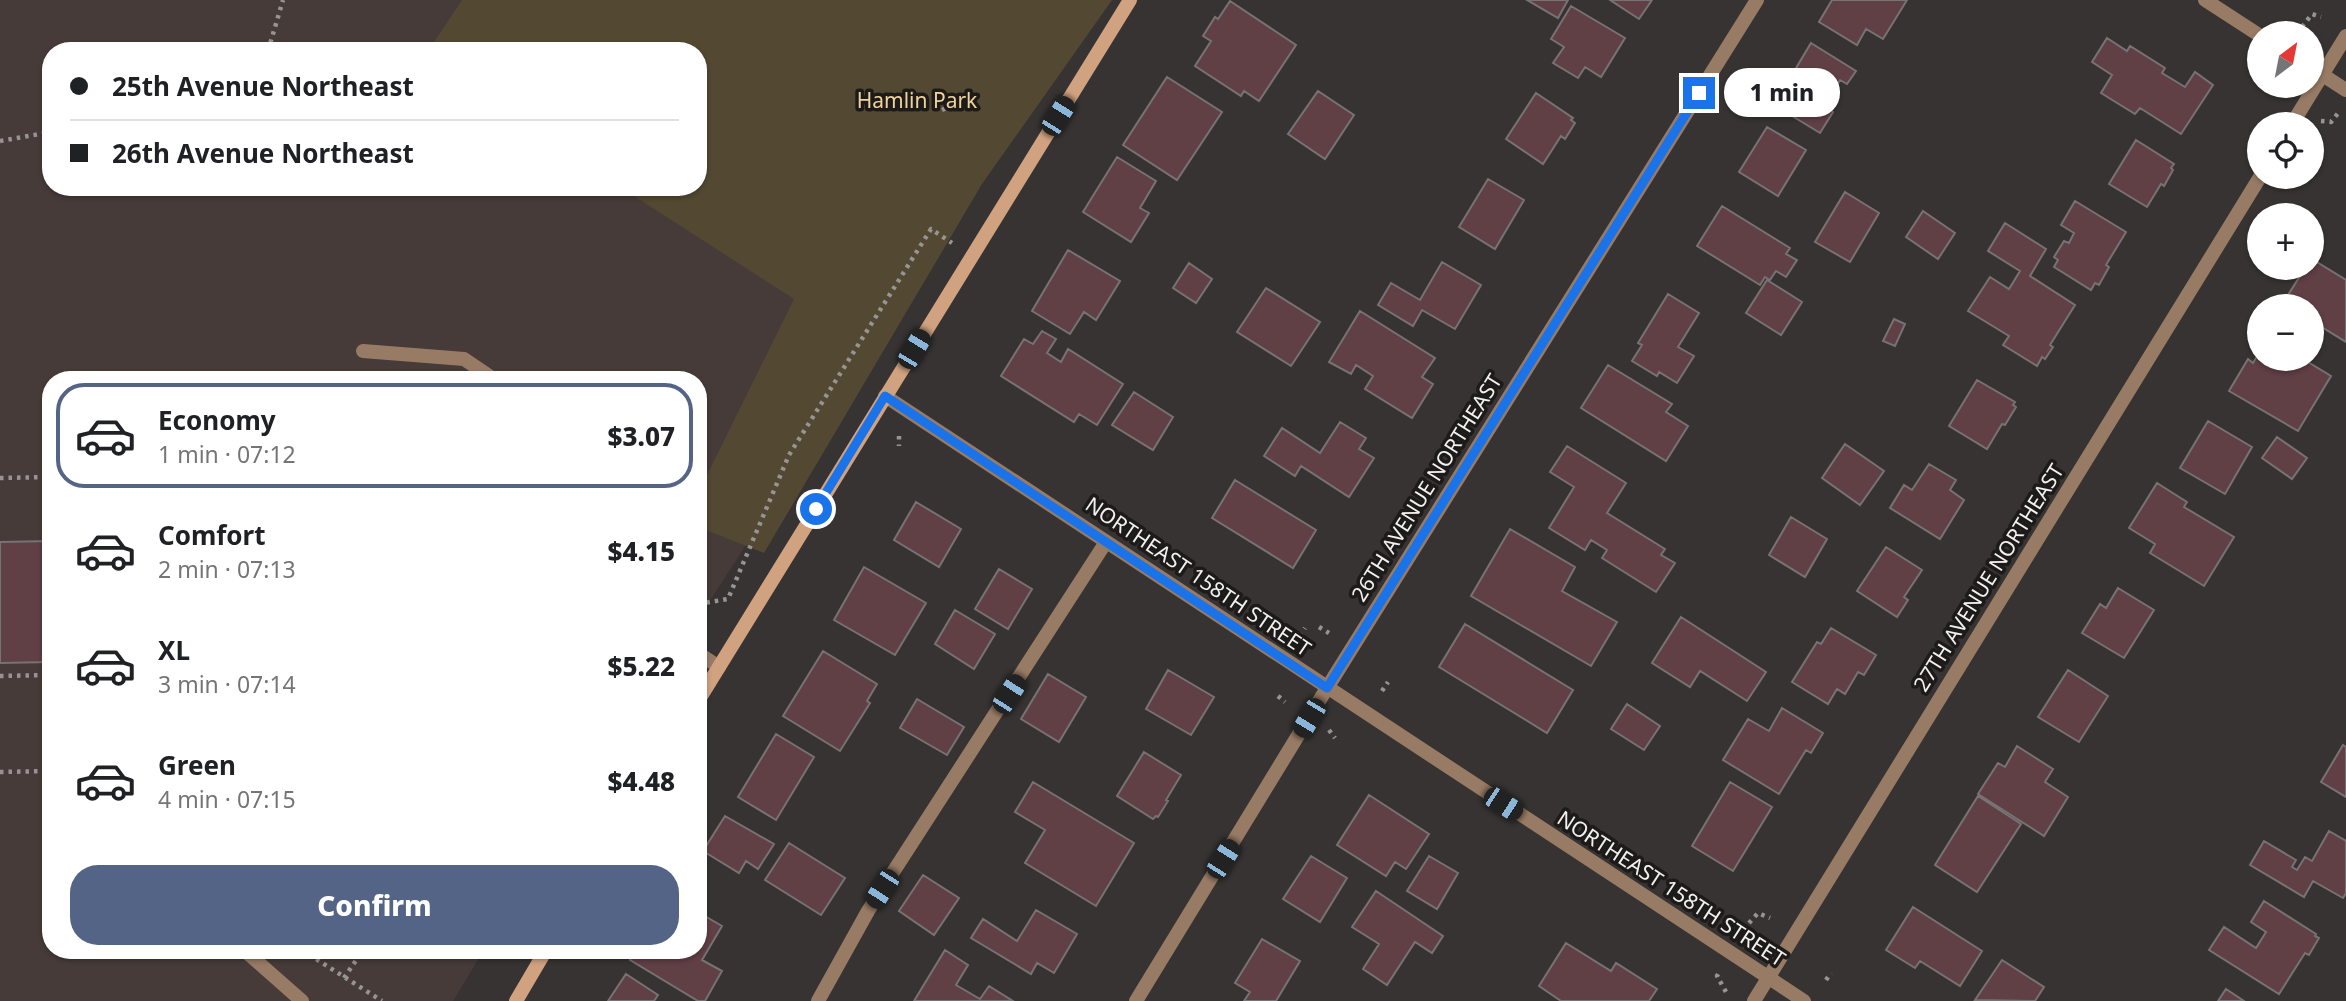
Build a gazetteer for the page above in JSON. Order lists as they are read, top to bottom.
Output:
{
  "streets": {
    "street": ["26TH AVENUE NORTHEAST", "NORTHEAST 158TH STREET", "27TH AVENUE NORTHEAST"]
  },
  "crossings": [
    ["26TH AVENUE NORTHEAST", "NORTHEAST 158TH STREET"],
    ["NORTHEAST 158TH STREET", "27TH AVENUE NORTHEAST"]
  ],
  "parks": ["Hamlin Park"],
  "north": "top right",
  "page": {
    "map_buttons": ["+", "−"],
    "banner": ["25th Avenue Northeast", "26th Avenue Northeast"],
    "bubble": "1 min",
    "list": [
      {
        "name": "Economy",
        "note": "1 min · 07:12",
        "value": "$3.07"
      },
      {
        "name": "Comfort",
        "note": "2 min · 07:13",
        "value": "$4.15"
      },
      {
        "name": "XL",
        "note": "3 min · 07:14",
        "value": "$5.22"
      },
      {
        "name": "Green",
        "note": "4 min · 07:15",
        "value": "$4.48"
      }
    ],
    "buttons": "Confirm"
  }
}
